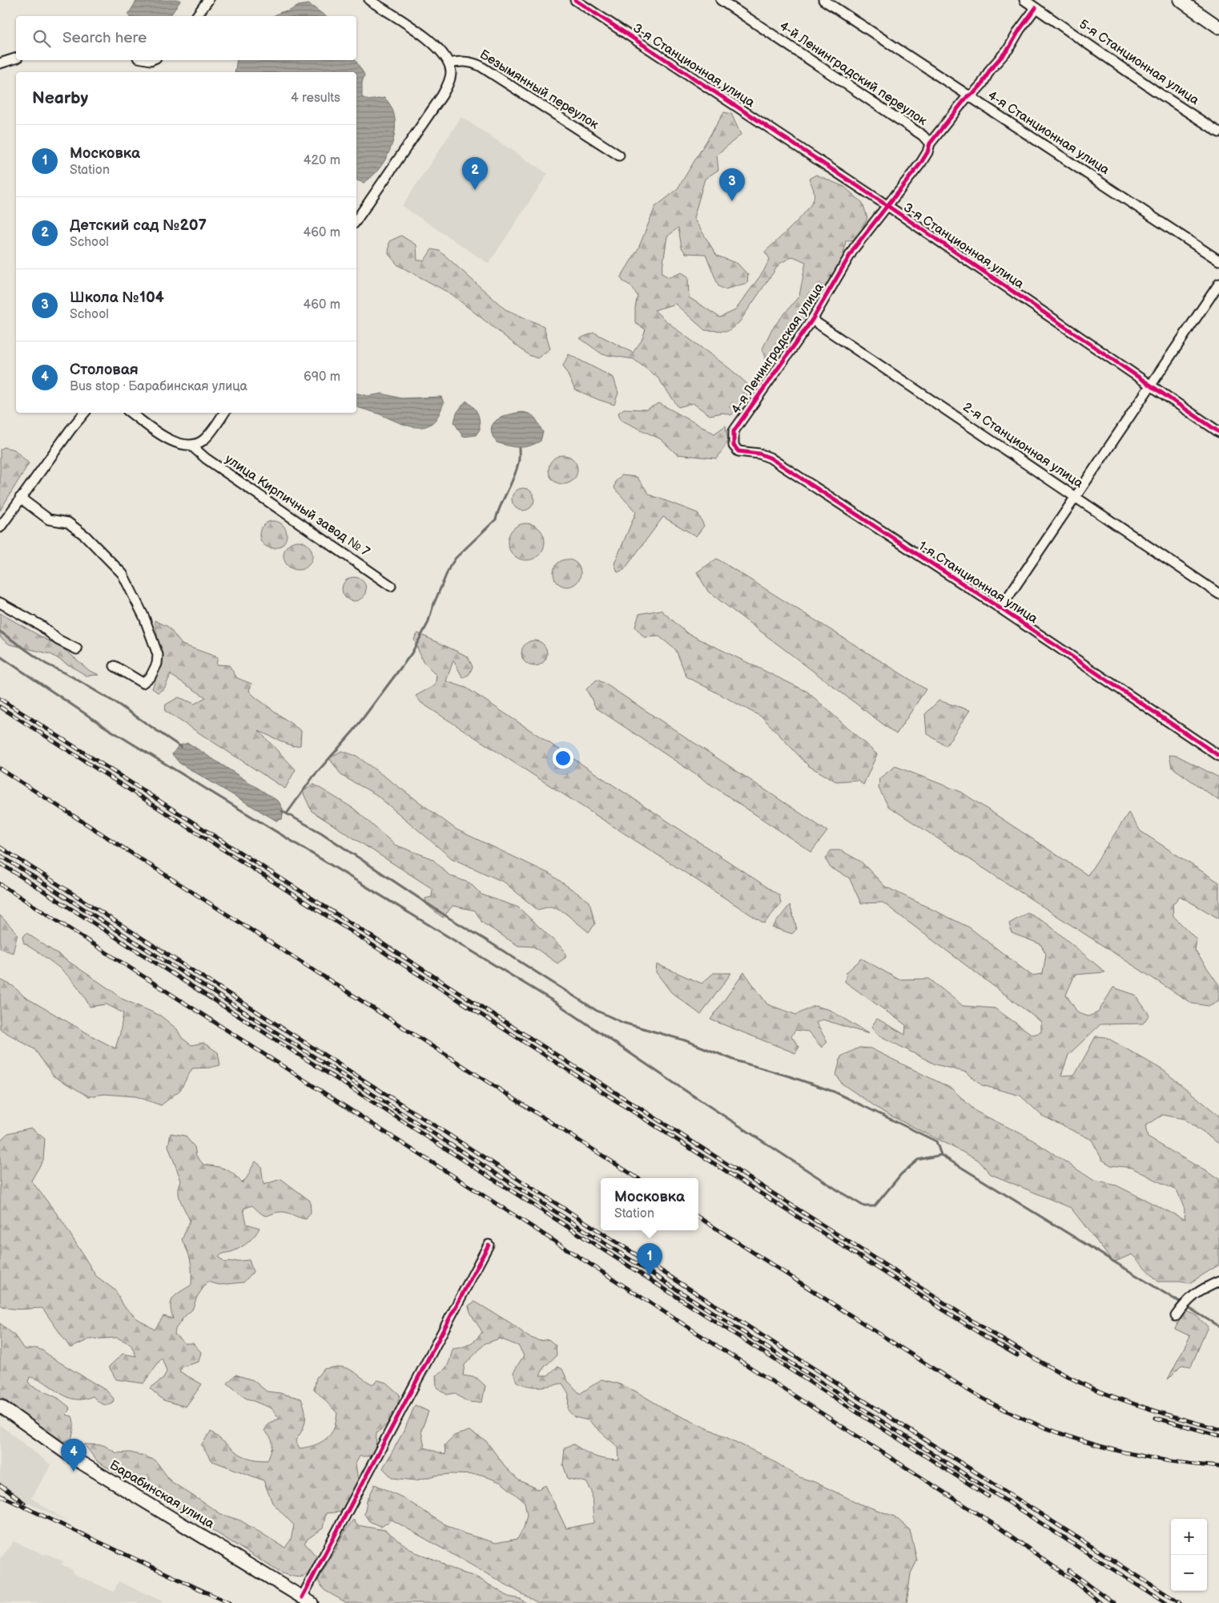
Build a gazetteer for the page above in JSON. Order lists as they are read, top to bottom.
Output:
{
  "streets": {
    "main road": ["Барабинская улица"],
    "street": [
      "5-я Станционная улица",
      "3-я Станционная улица",
      "4-й Ленинградский переулок",
      "Безымянный переулок",
      "4-я Станционная улица",
      "4-я Ленинградская улица",
      "2-я Станционная улица",
      "улица Кирпичный завод № 7",
      "1-я Станционная улица"
    ]
  },
  "crossings": [
    ["5-я Станционная улица", "4-я Ленинградская улица"],
    ["3-я Станционная улица", "4-я Ленинградская улица"],
    ["4-й Ленинградский переулок", "4-я Ленинградская улица"],
    ["4-я Станционная улица", "4-я Ленинградская улица"],
    ["4-я Ленинградская улица", "2-я Станционная улица"],
    ["4-я Ленинградская улица", "1-я Станционная улица"]
  ],
  "page": {
    "search": "Search here",
    "heading": ["Nearby", "4 results"],
    "list": [
      {
        "mark": "1",
        "name": "Московка",
        "note": "Station",
        "value": "420 m"
      },
      {
        "mark": "2",
        "name": "Детский сад №207",
        "note": "School",
        "value": "460 m"
      },
      {
        "mark": "3",
        "name": "Школа №104",
        "note": "School",
        "value": "460 m"
      },
      {
        "mark": "4",
        "name": "Столовая",
        "note": "Bus stop · Барабинская улица",
        "value": "690 m"
      }
    ],
    "pins": [
      "2",
      "3",
      "1",
      "4"
    ],
    "popup": ["Московка", "Station"],
    "map_buttons": ["+", "−"]
  }
}
